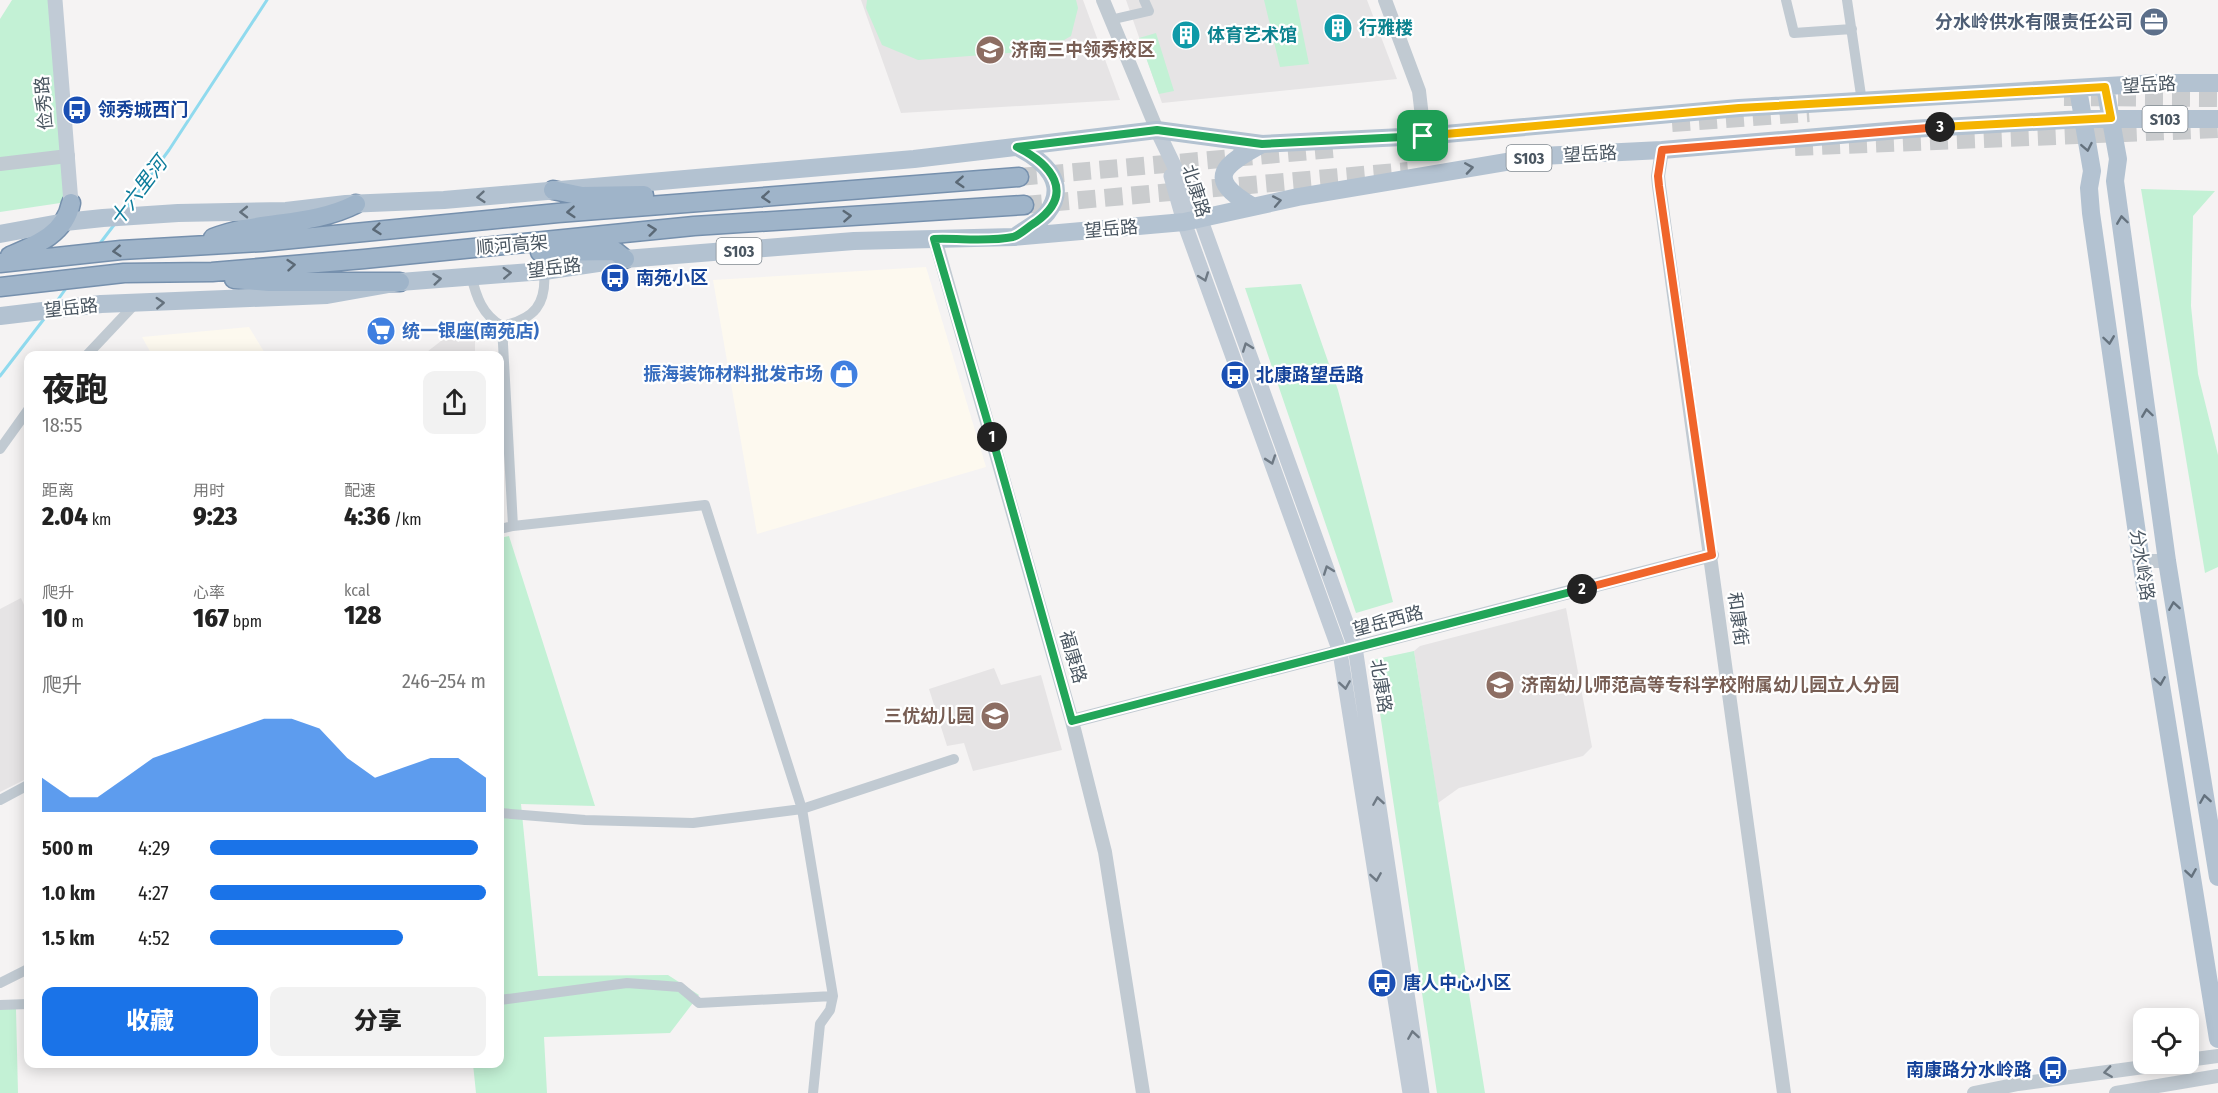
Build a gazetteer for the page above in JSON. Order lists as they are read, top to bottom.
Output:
{
  "streets": {
    "highway": ["顺河高架"],
    "main road": [
      "望岳路",
      "俭秀路",
      "S103",
      "北康路",
      "分水岭路"
    ],
    "street": ["和康街", "望岳西路", "福康路"]
  },
  "crossings": [
    ["望岳路", "北康路"],
    ["望岳路", "分水岭路"],
    ["望岳路", "和康街"],
    ["望岳路", "福康路"],
    ["北康路", "望岳西路"],
    ["和康街", "望岳西路"],
    ["望岳西路", "福康路"]
  ],
  "water": ["十六里河"],
  "places": {
    "office": ["分水岭供水有限责任公司"],
    "building": ["行雅楼", "体育艺术馆"],
    "school or university": ["济南三中领秀校区", "济南幼儿师范高等专科学校附属幼儿园立人分园", "三优幼儿园"],
    "bus stop": [
      "领秀城西门",
      "南苑小区",
      "北康路望岳路",
      "唐人中心小区",
      "南康路分水岭路"
    ],
    "supermarket": ["统一银座(南苑店)"],
    "shop": ["振海装饰材料批发市场"]
  },
  "page": {
    "pins": ["3", "1", "2"],
    "heading": ["夜跑", "18:55"],
    "stats": [
      ["距离", "2.04 km"],
      ["用时", "9:23"],
      ["配速", "4:36 /km"],
      ["爬升", "10 m"],
      ["心率", "167 bpm"],
      ["kcal", "128"]
    ],
    "chart": ["爬升", "246–254 m"],
    "list": [
      {
        "name": "500 m",
        "note": "4:29"
      },
      {
        "name": "1.0 km",
        "note": "4:27"
      },
      {
        "name": "1.5 km",
        "note": "4:52"
      }
    ],
    "buttons": ["收藏", "分享"]
  }
}
